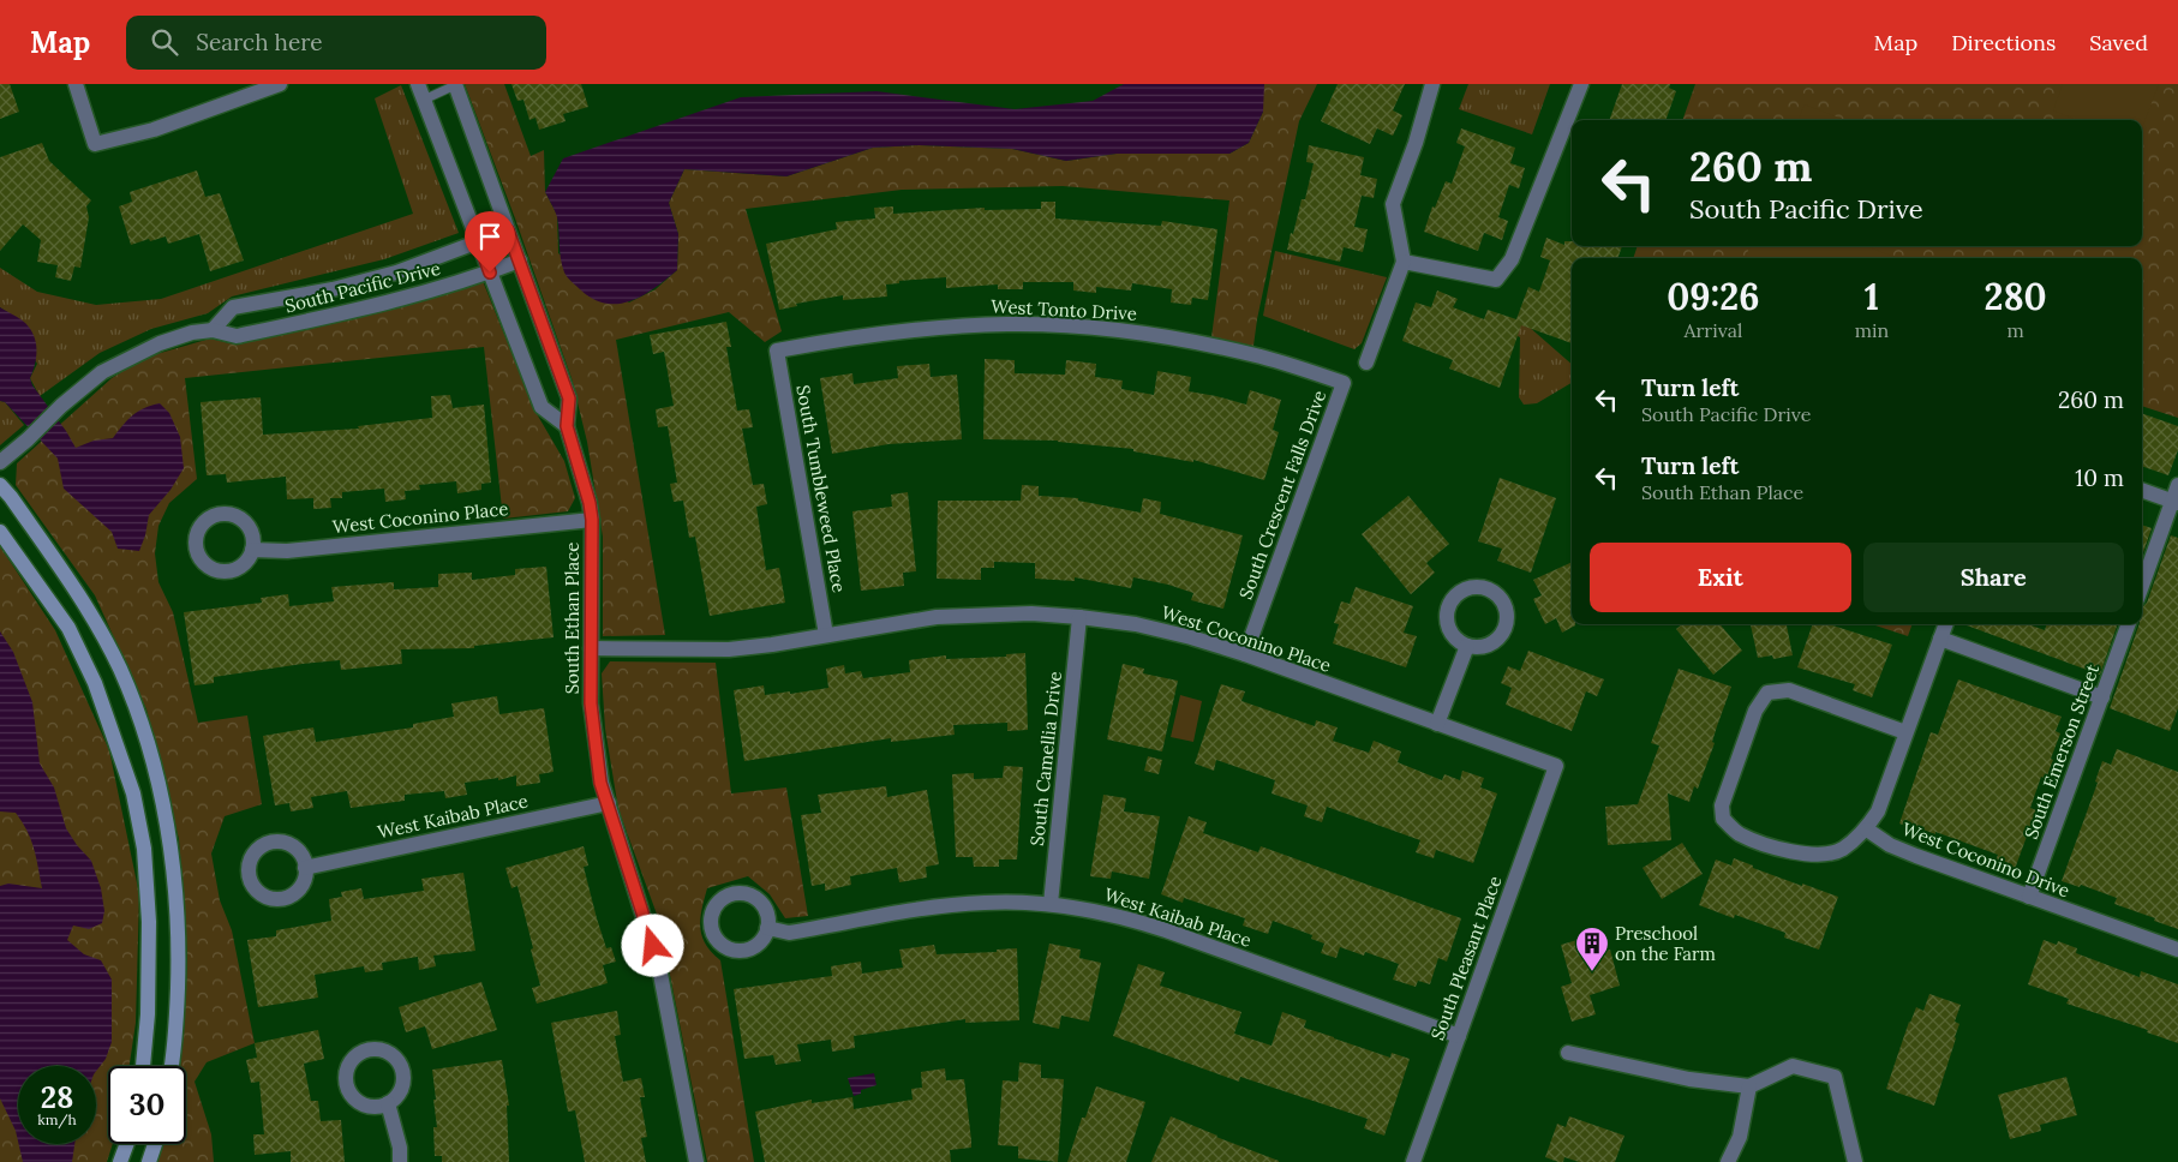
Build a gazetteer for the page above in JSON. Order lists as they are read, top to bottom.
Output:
{
  "streets": {
    "street": [
      "South Pacific Drive",
      "West Tonto Drive",
      "South Tumbleweed Place",
      "South Crescent Falls Drive",
      "West Coconino Place",
      "South Ethan Place",
      "South Emerson Street",
      "South Camellia Drive",
      "West Kaibab Place",
      "West Coconino Drive",
      "South Pleasant Place"
    ]
  },
  "crossings": [
    ["South Pacific Drive", "South Ethan Place"],
    ["West Tonto Drive", "South Tumbleweed Place"],
    ["West Tonto Drive", "South Crescent Falls Drive"],
    ["South Tumbleweed Place", "West Coconino Place"],
    ["South Crescent Falls Drive", "West Coconino Place"],
    ["West Coconino Place", "South Ethan Place"],
    ["West Coconino Place", "South Camellia Drive"],
    ["West Coconino Place", "South Pleasant Place"],
    ["South Ethan Place", "West Kaibab Place"],
    ["South Emerson Street", "West Coconino Drive"],
    ["South Camellia Drive", "West Kaibab Place"],
    ["West Kaibab Place", "South Pleasant Place"]
  ],
  "places": {
    "building": ["Preschool on the Farm"]
  },
  "page": {
    "header": "Map",
    "search": "Search here",
    "nav": ["Map", "Directions", "Saved"],
    "turn": ["260 m", "South Pacific Drive"],
    "eta": [
      "09:26",
      "Arrival",
      "1",
      "min",
      "280",
      "m"
    ],
    "list": [
      {
        "name": "Turn left",
        "note": "South Pacific Drive",
        "value": "260 m"
      },
      {
        "name": "Turn left",
        "note": "South Ethan Place",
        "value": "10 m"
      }
    ],
    "buttons": ["Exit", "Share"],
    "speed": "28 km/h",
    "limit": "30"
  }
}
